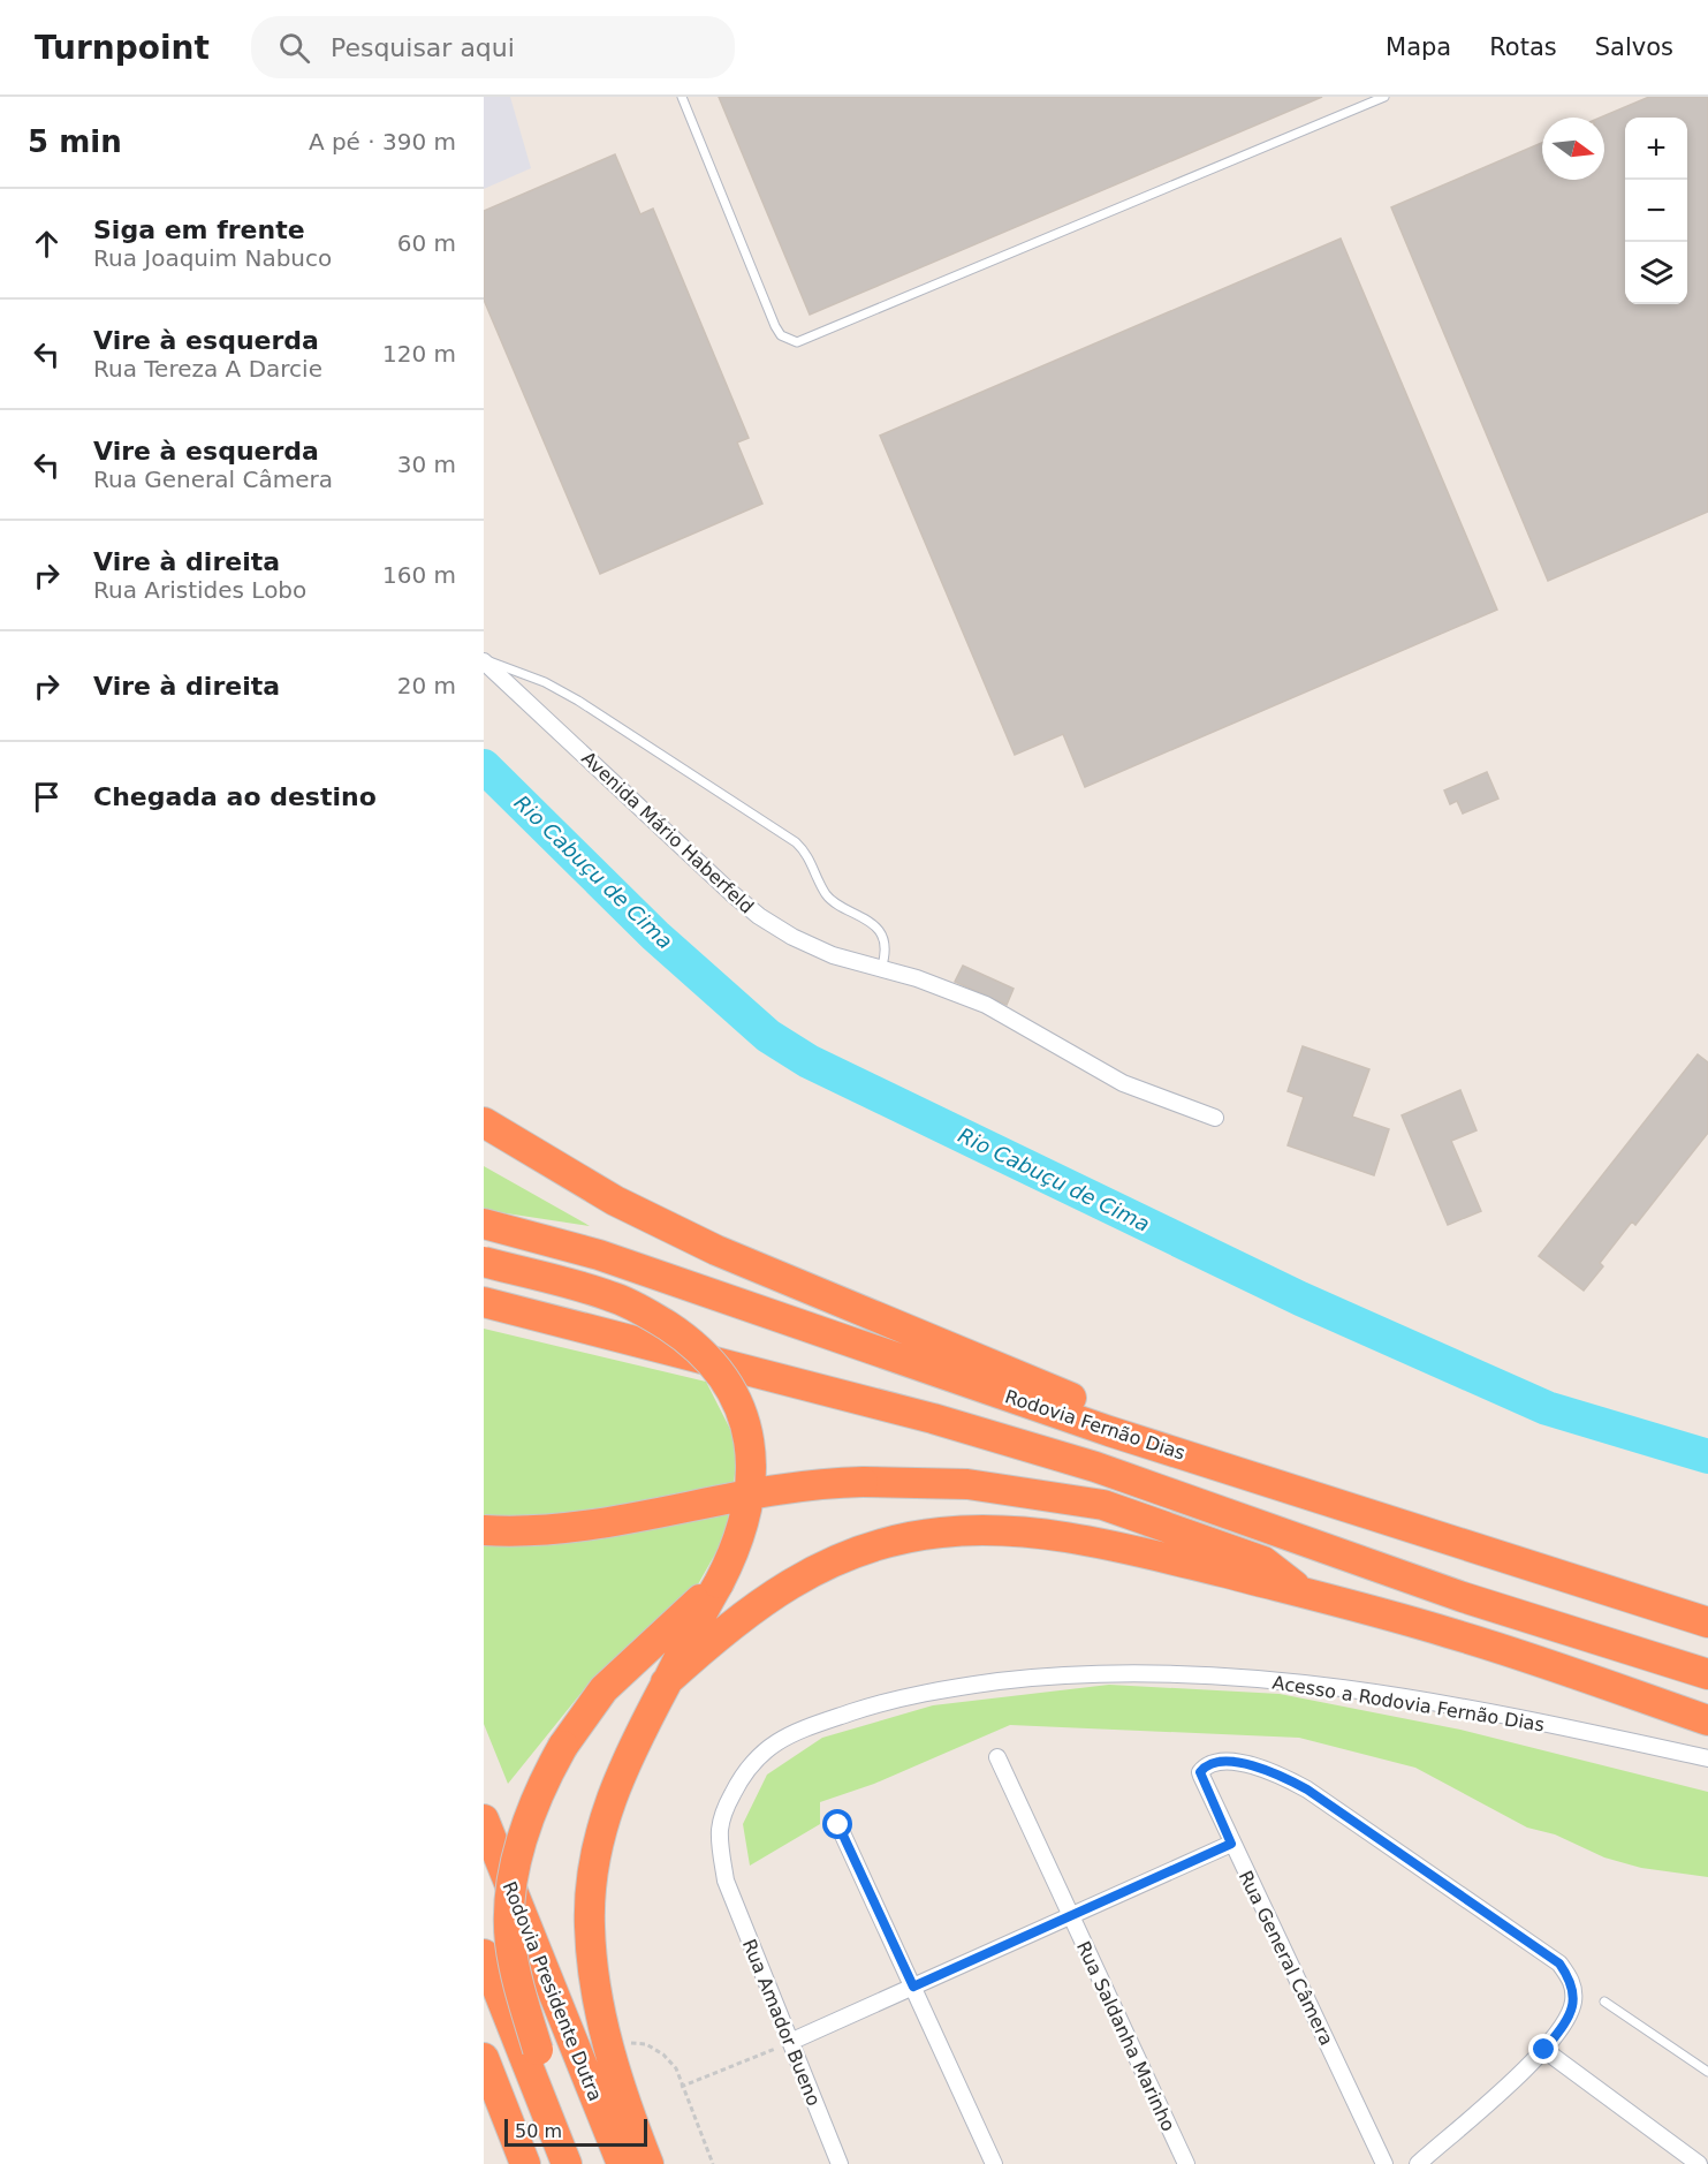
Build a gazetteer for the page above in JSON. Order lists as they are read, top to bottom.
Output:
{
  "streets": {
    "highway": ["Rodovia Fernão Dias", "Rodovia Presidente Dutra"],
    "street": [
      "Avenida Mário Haberfeld",
      "Acesso a Rodovia Fernão Dias",
      "Rua General Câmera",
      "Rua Amador Bueno",
      "Rua Saldanha Marinho"
    ]
  },
  "crossings": [
    ["Acesso a Rodovia Fernão Dias", "Rua Amador Bueno"]
  ],
  "water": ["Rio Cabuçu de Cima"],
  "scale_bar": "50 m",
  "north": "right",
  "page": {
    "header": "Turnpoint",
    "search": "Pesquisar aqui",
    "nav": ["Mapa", "Rotas", "Salvos"],
    "heading": ["5 min", "A pé · 390 m"],
    "map_buttons": ["+", "−"],
    "list": [
      ["Siga em frente", "Rua Joaquim Nabuco", "60 m"],
      ["Vire à esquerda", "Rua Tereza A Darcie", "120 m"],
      ["Vire à esquerda", "Rua General Câmera", "30 m"],
      ["Vire à direita", "Rua Aristides Lobo", "160 m"],
      ["Vire à direita", "20 m"],
      "Chegada ao destino"
    ],
    "scale": "50 m"
  }
}
